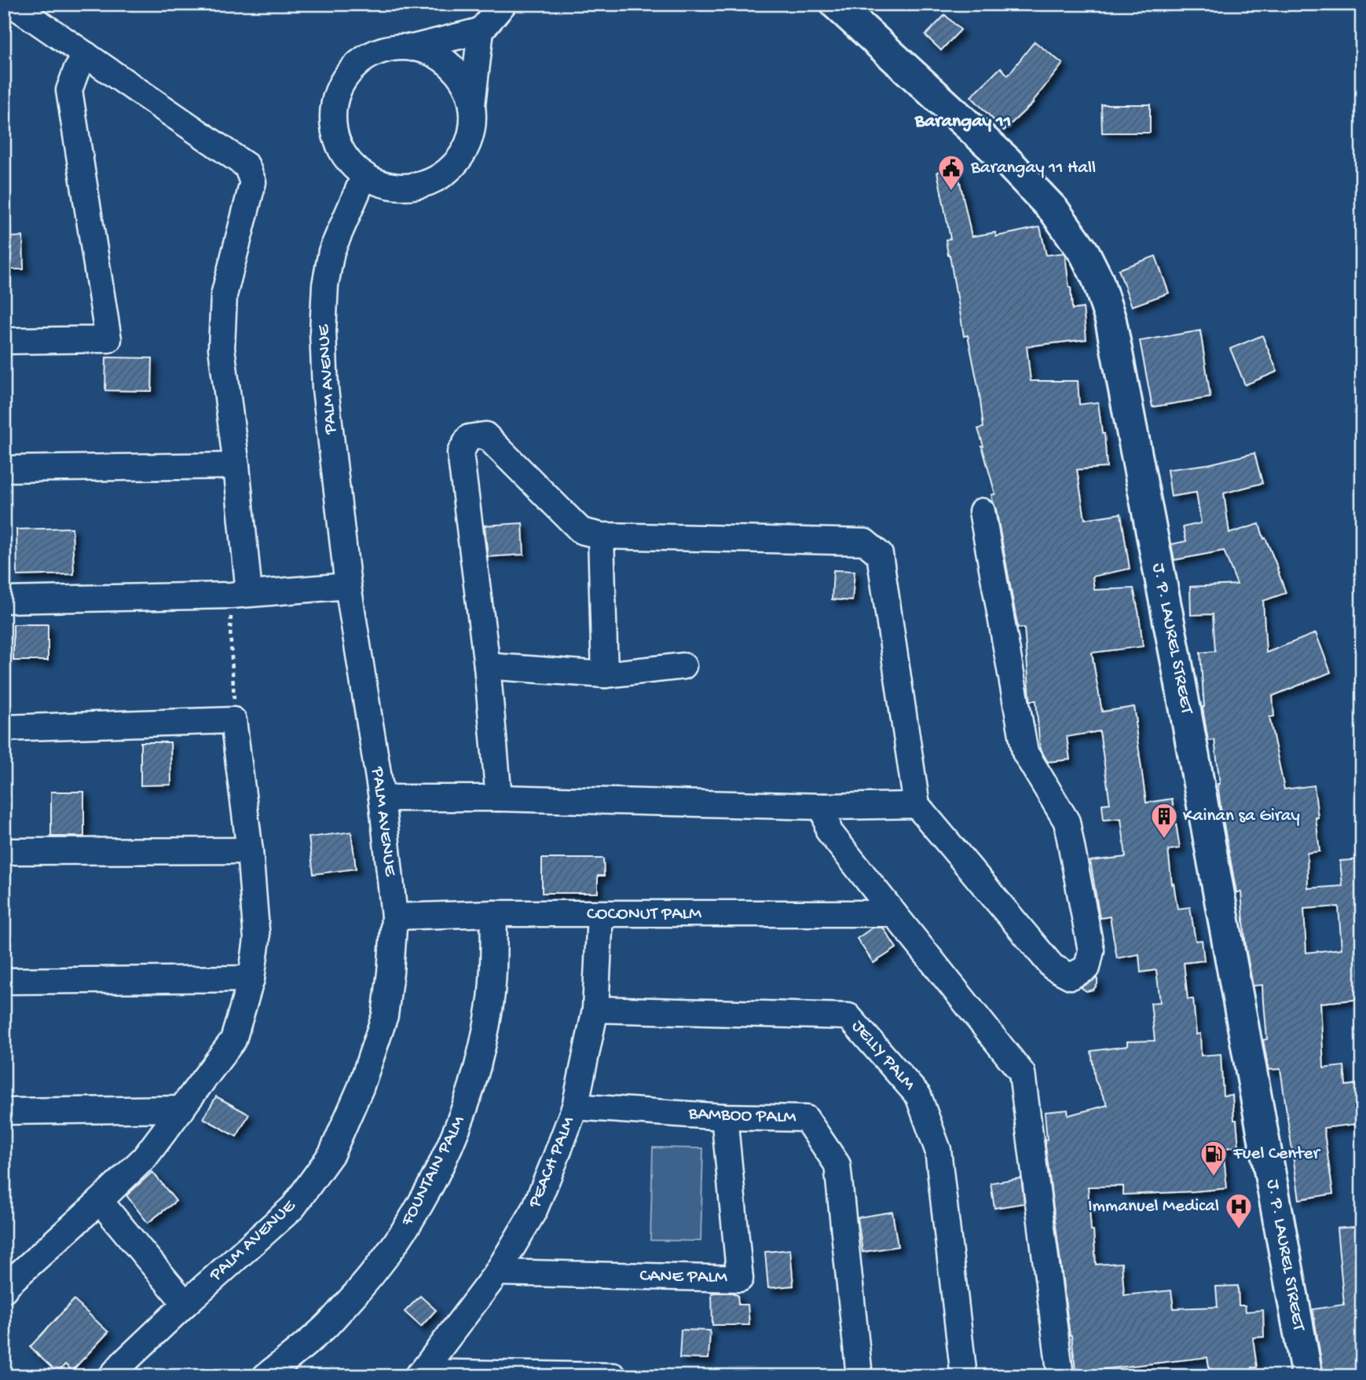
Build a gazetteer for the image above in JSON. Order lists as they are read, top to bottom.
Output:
{
  "streets": {
    "main road": ["J. P. LAUREL STREET"],
    "street": [
      "PALM AVENUE",
      "COCONUT PALM",
      "JELLY PALM",
      "BAMBOO PALM",
      "PEACH PALM",
      "FOUNTAIN PALM",
      "CANE PALM"
    ]
  },
  "crossings": [
    ["PALM AVENUE", "COCONUT PALM"],
    ["COCONUT PALM", "PEACH PALM"],
    ["COCONUT PALM", "FOUNTAIN PALM"],
    ["JELLY PALM", "PEACH PALM"],
    ["BAMBOO PALM", "PEACH PALM"],
    ["BAMBOO PALM", "CANE PALM"],
    ["PEACH PALM", "CANE PALM"]
  ],
  "districts": ["Barangay 11"],
  "places": {
    "public building": ["Barangay 11 Hall"],
    "building": ["Kainan sa Giray"],
    "fuel station": ["Fuel Center"],
    "hospital": ["Immanuel Medical"]
  }
}
